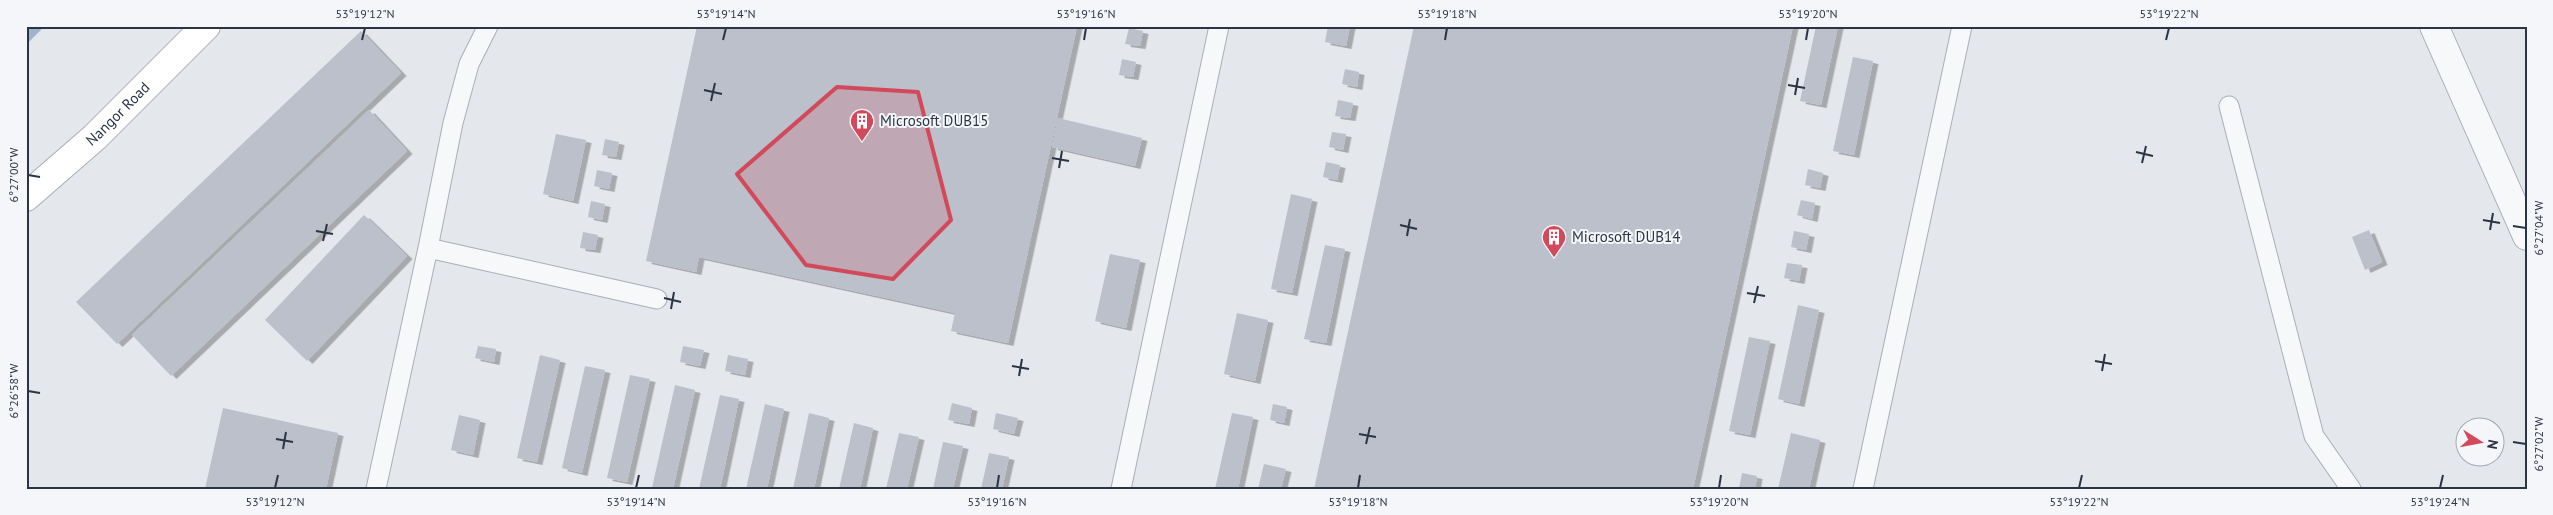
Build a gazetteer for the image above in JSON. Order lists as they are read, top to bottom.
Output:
{
  "streets": {
    "main road": ["Nangor Road"]
  },
  "places": {
    "building": ["Microsoft DUB15", "Microsoft DUB14"]
  },
  "north": "right",
  "coordinates": [
    "53°19'12\"N",
    "53°19'14\"N",
    "53°19'16\"N",
    "53°19'18\"N",
    "53°19'20\"N",
    "53°19'22\"N",
    "6°27'00\"W",
    "6°27'04\"W",
    "6°26'58\"W",
    "6°27'02\"W",
    "53°19'24\"N"
  ]
}
